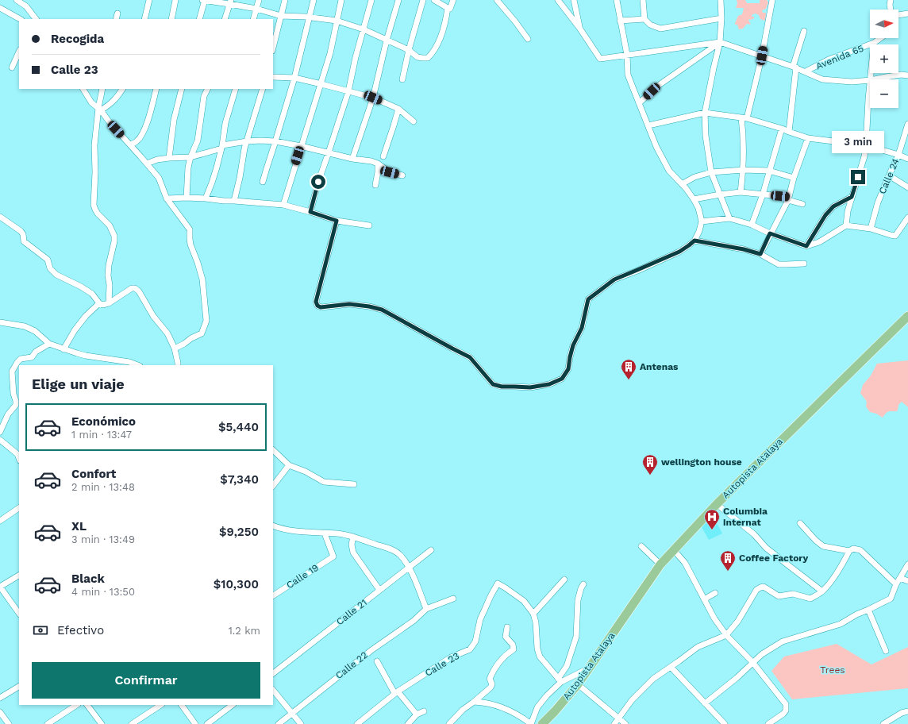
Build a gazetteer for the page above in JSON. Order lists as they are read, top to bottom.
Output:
{
  "streets": {
    "main road": ["Autopista Atalaya"],
    "street": [
      "Avenida 65",
      "Calle 24",
      "Calle 19",
      "Calle 21",
      "Calle 23",
      "Calle 22"
    ]
  },
  "parks": ["Trees"],
  "places": {
    "building": ["Antenas", "wellington house", "Coffee Factory"],
    "hospital": ["Columbia internat"]
  },
  "north": "right",
  "page": {
    "map_buttons": ["+", "−"],
    "banner": ["Recogida", "Calle 23"],
    "bubble": "3 min",
    "heading": "Elige un viaje",
    "list": [
      {
        "name": "Económico",
        "note": "1 min · 13:47",
        "value": "$5,440"
      },
      {
        "name": "Confort",
        "note": "2 min · 13:48",
        "value": "$7,340"
      },
      {
        "name": "XL",
        "note": "3 min · 13:49",
        "value": "$9,250"
      },
      {
        "name": "Black",
        "note": "4 min · 13:50",
        "value": "$10,300"
      }
    ],
    "pay": ["Efectivo", "1.2 km"],
    "buttons": "Confirmar"
  }
}
